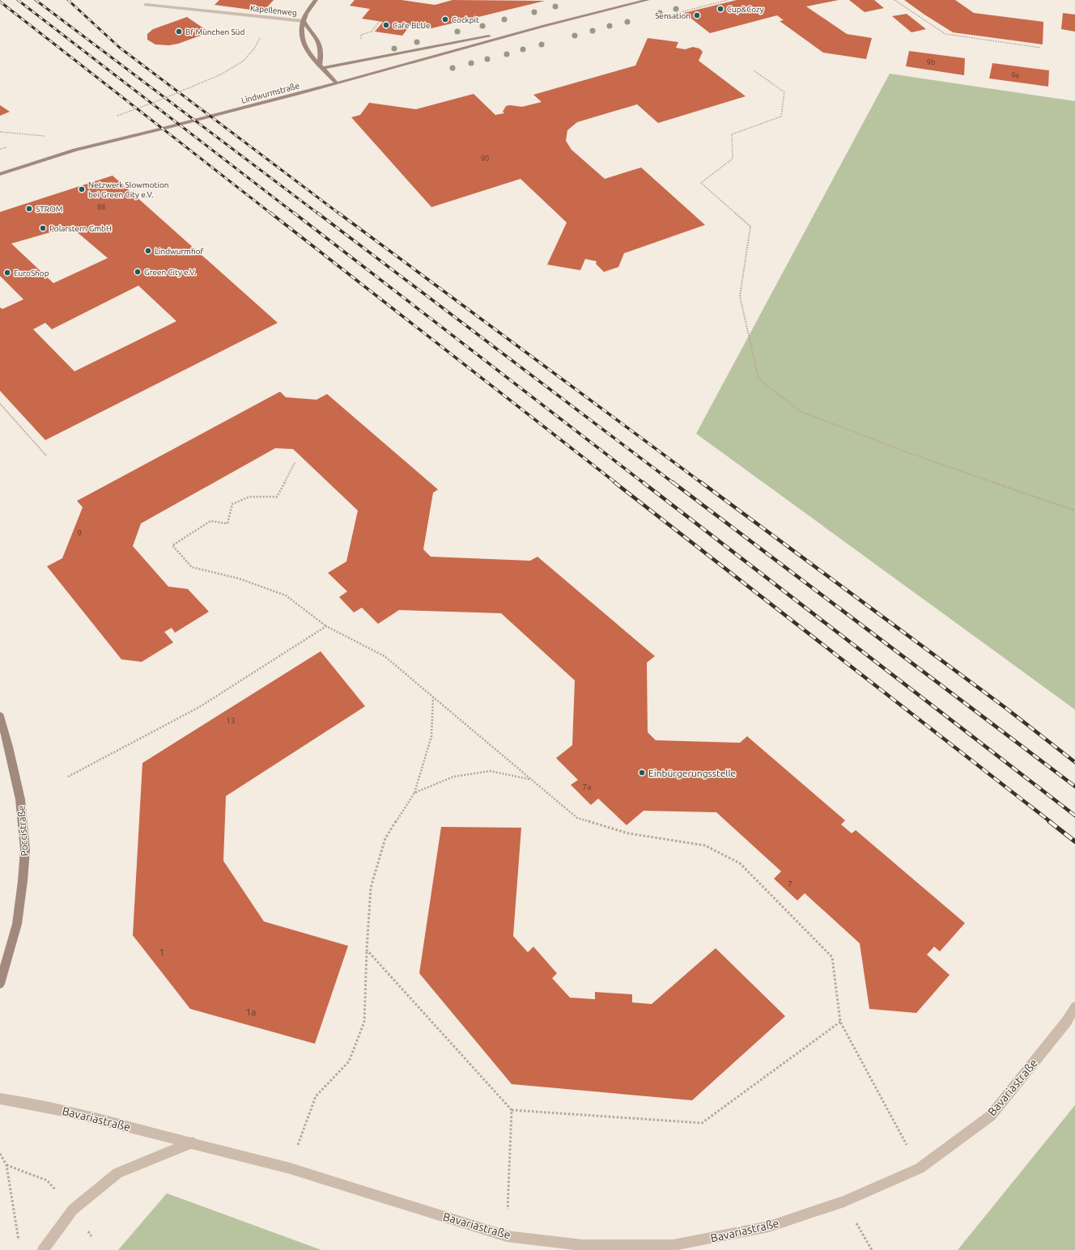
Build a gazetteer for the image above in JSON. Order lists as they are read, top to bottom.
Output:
{
  "streets": {
    "main road": ["Lindwurmstraße", "Poccistraße"],
    "street": ["Kapellenweg", "Bavariastraße"]
  },
  "places": [
    "Cup&Cozy",
    "Sensation",
    "Cockpit",
    "Cafe BLUe",
    "Bf München Süd",
    "Netzwerk Slowmotion bei Green City e.V.",
    "STROM",
    "Polarstern GmbH",
    "Lindwurmhof",
    "Green City e.V.",
    "EuroShop",
    "Einbürgerungsstelle"
  ],
  "house_numbers": [
    "9b",
    "9a",
    "90",
    "88",
    "9",
    "13",
    "7a",
    "7",
    "1",
    "1a"
  ]
}
